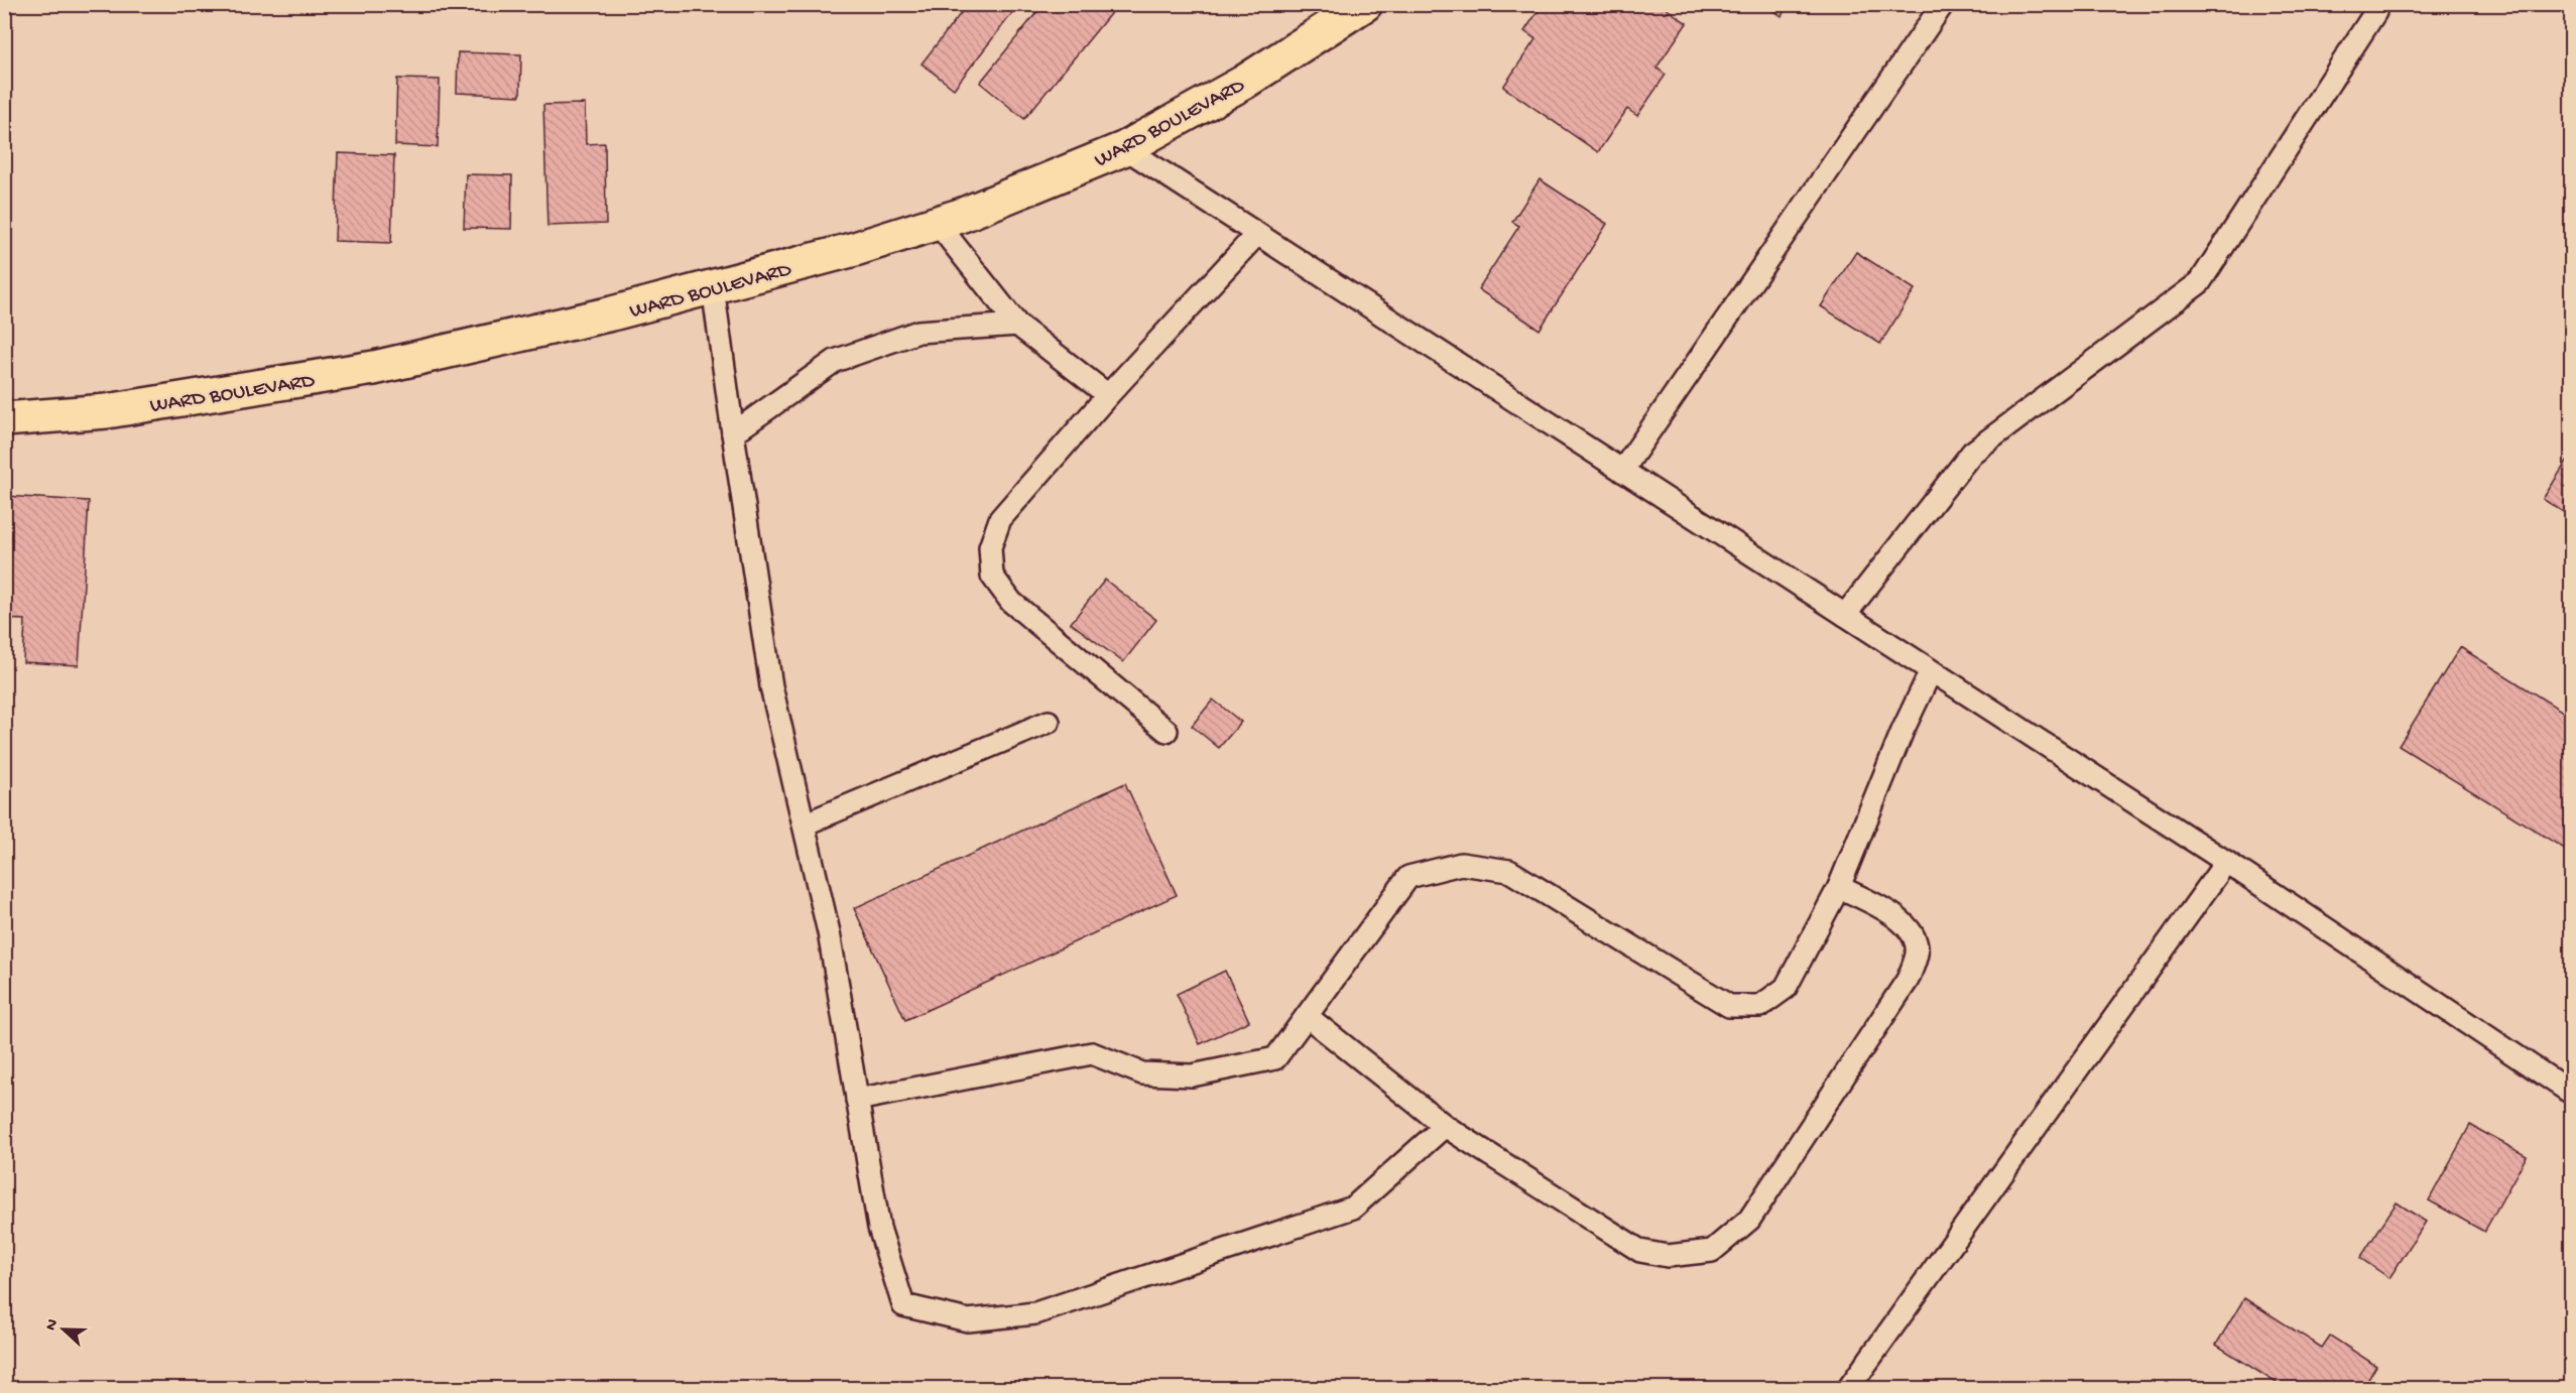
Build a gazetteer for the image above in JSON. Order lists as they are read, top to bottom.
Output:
{
  "streets": {
    "main road": ["WARD BOULEVARD"]
  },
  "north": "left"
}
